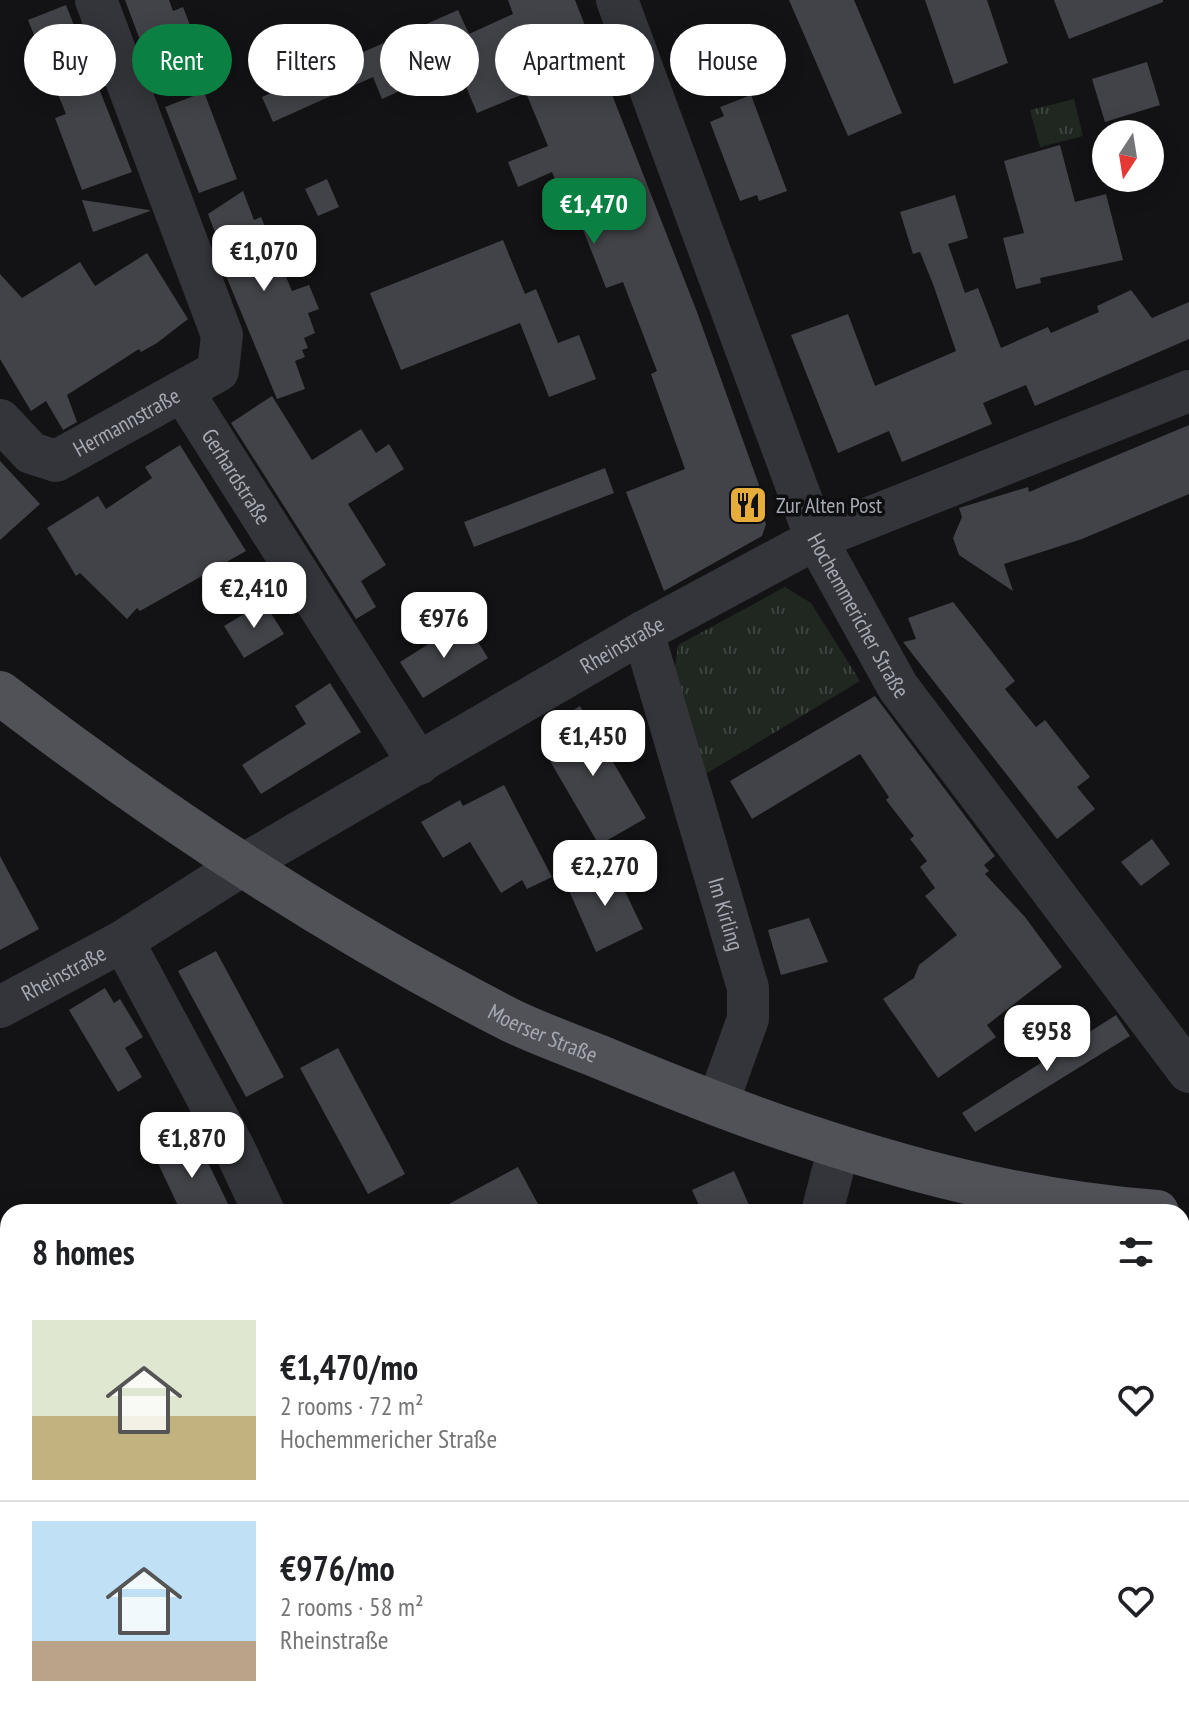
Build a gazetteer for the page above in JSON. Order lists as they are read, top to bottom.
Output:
{
  "streets": {
    "main road": ["Moerser Straße"],
    "street": [
      "Hermannstraße",
      "Gerhardstraße",
      "Hochemmericher Straße",
      "Rheinstraße",
      "Im Kirling"
    ]
  },
  "crossings": [
    ["Hermannstraße", "Gerhardstraße"],
    ["Gerhardstraße", "Rheinstraße"],
    ["Hochemmericher Straße", "Rheinstraße"],
    ["Rheinstraße", "Im Kirling"],
    ["Rheinstraße", "Moerser Straße"],
    ["Im Kirling", "Moerser Straße"]
  ],
  "places": {
    "restaurant": ["Zur Alten Post"]
  },
  "north": "bottom",
  "page": {
    "chip": [
      "Buy",
      "Rent",
      "Filters",
      "New",
      "Apartment",
      "House"
    ],
    "price": [
      "€1,470",
      "€1,070",
      "€2,410",
      "€976",
      "€1,450",
      "€2,270",
      "€958",
      "€1,870"
    ],
    "heading": "8 homes",
    "list": [
      {
        "name": "€1,470/mo",
        "note": "2 rooms · 72 m² · Hochemmericher Straße"
      },
      {
        "name": "€976/mo",
        "note": "2 rooms · 58 m² · Rheinstraße"
      }
    ]
  }
}
